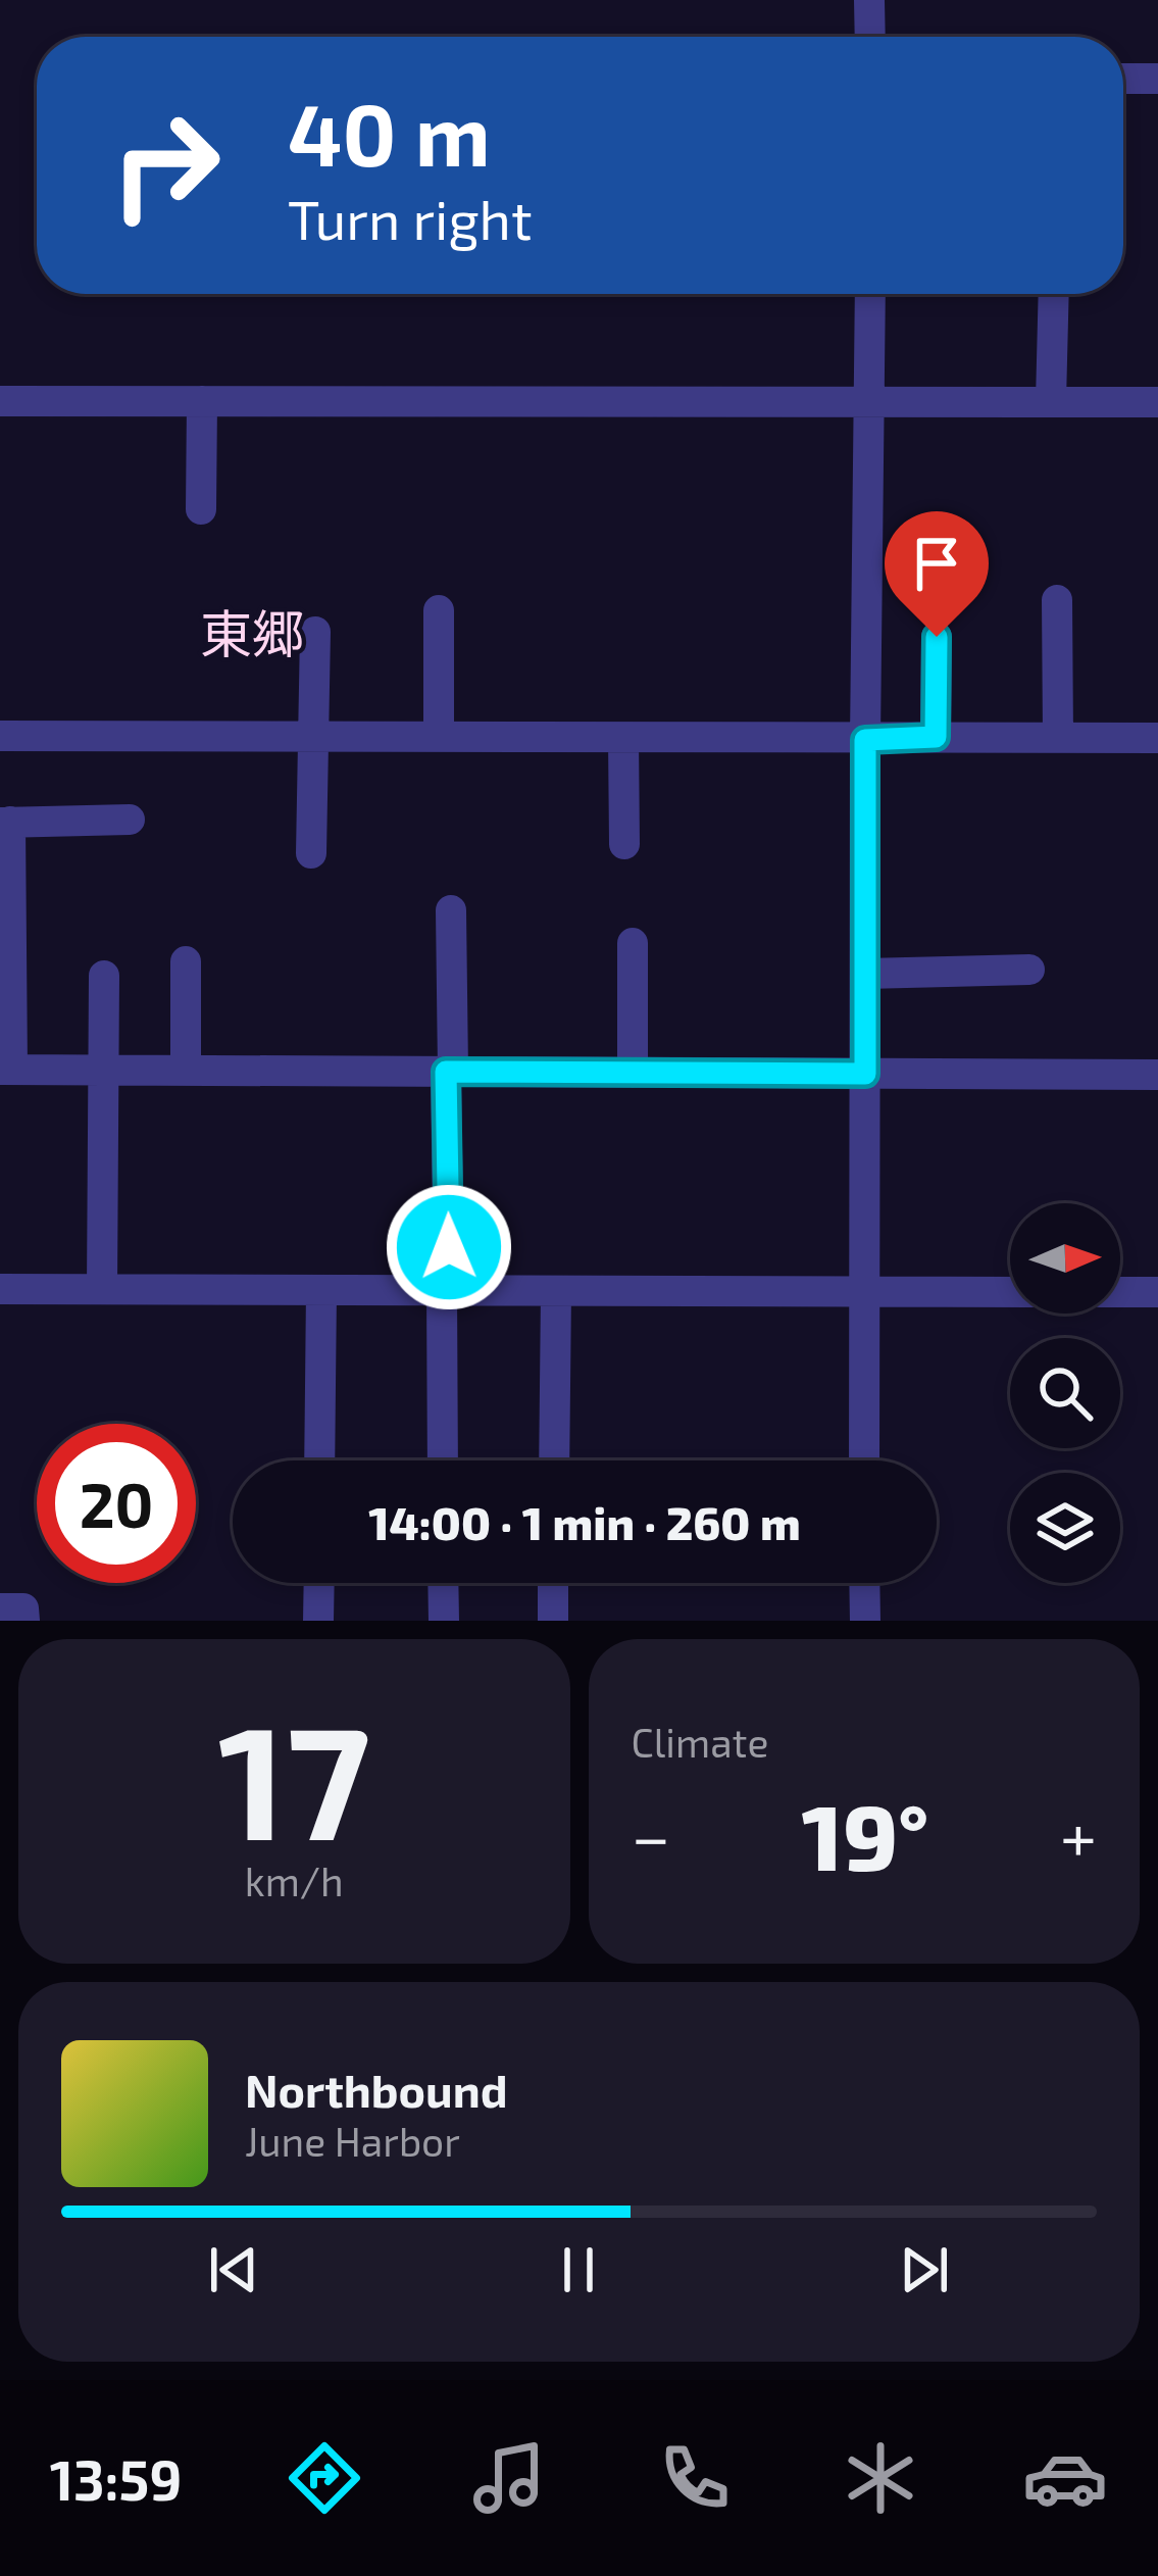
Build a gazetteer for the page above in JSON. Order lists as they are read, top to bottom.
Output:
{
  "districts": ["東郷"],
  "north": "right",
  "page": {
    "turn": ["40 m", "Turn right"],
    "limit": "20",
    "trip": "14:00 · 1 min · 260 m",
    "tile": [
      ["17", "km/h"],
      "Climate"
    ],
    "heat": ["−", "19°", "+"],
    "song": ["Northbound", "June Harbor"],
    "tabs": "13:59"
  }
}
